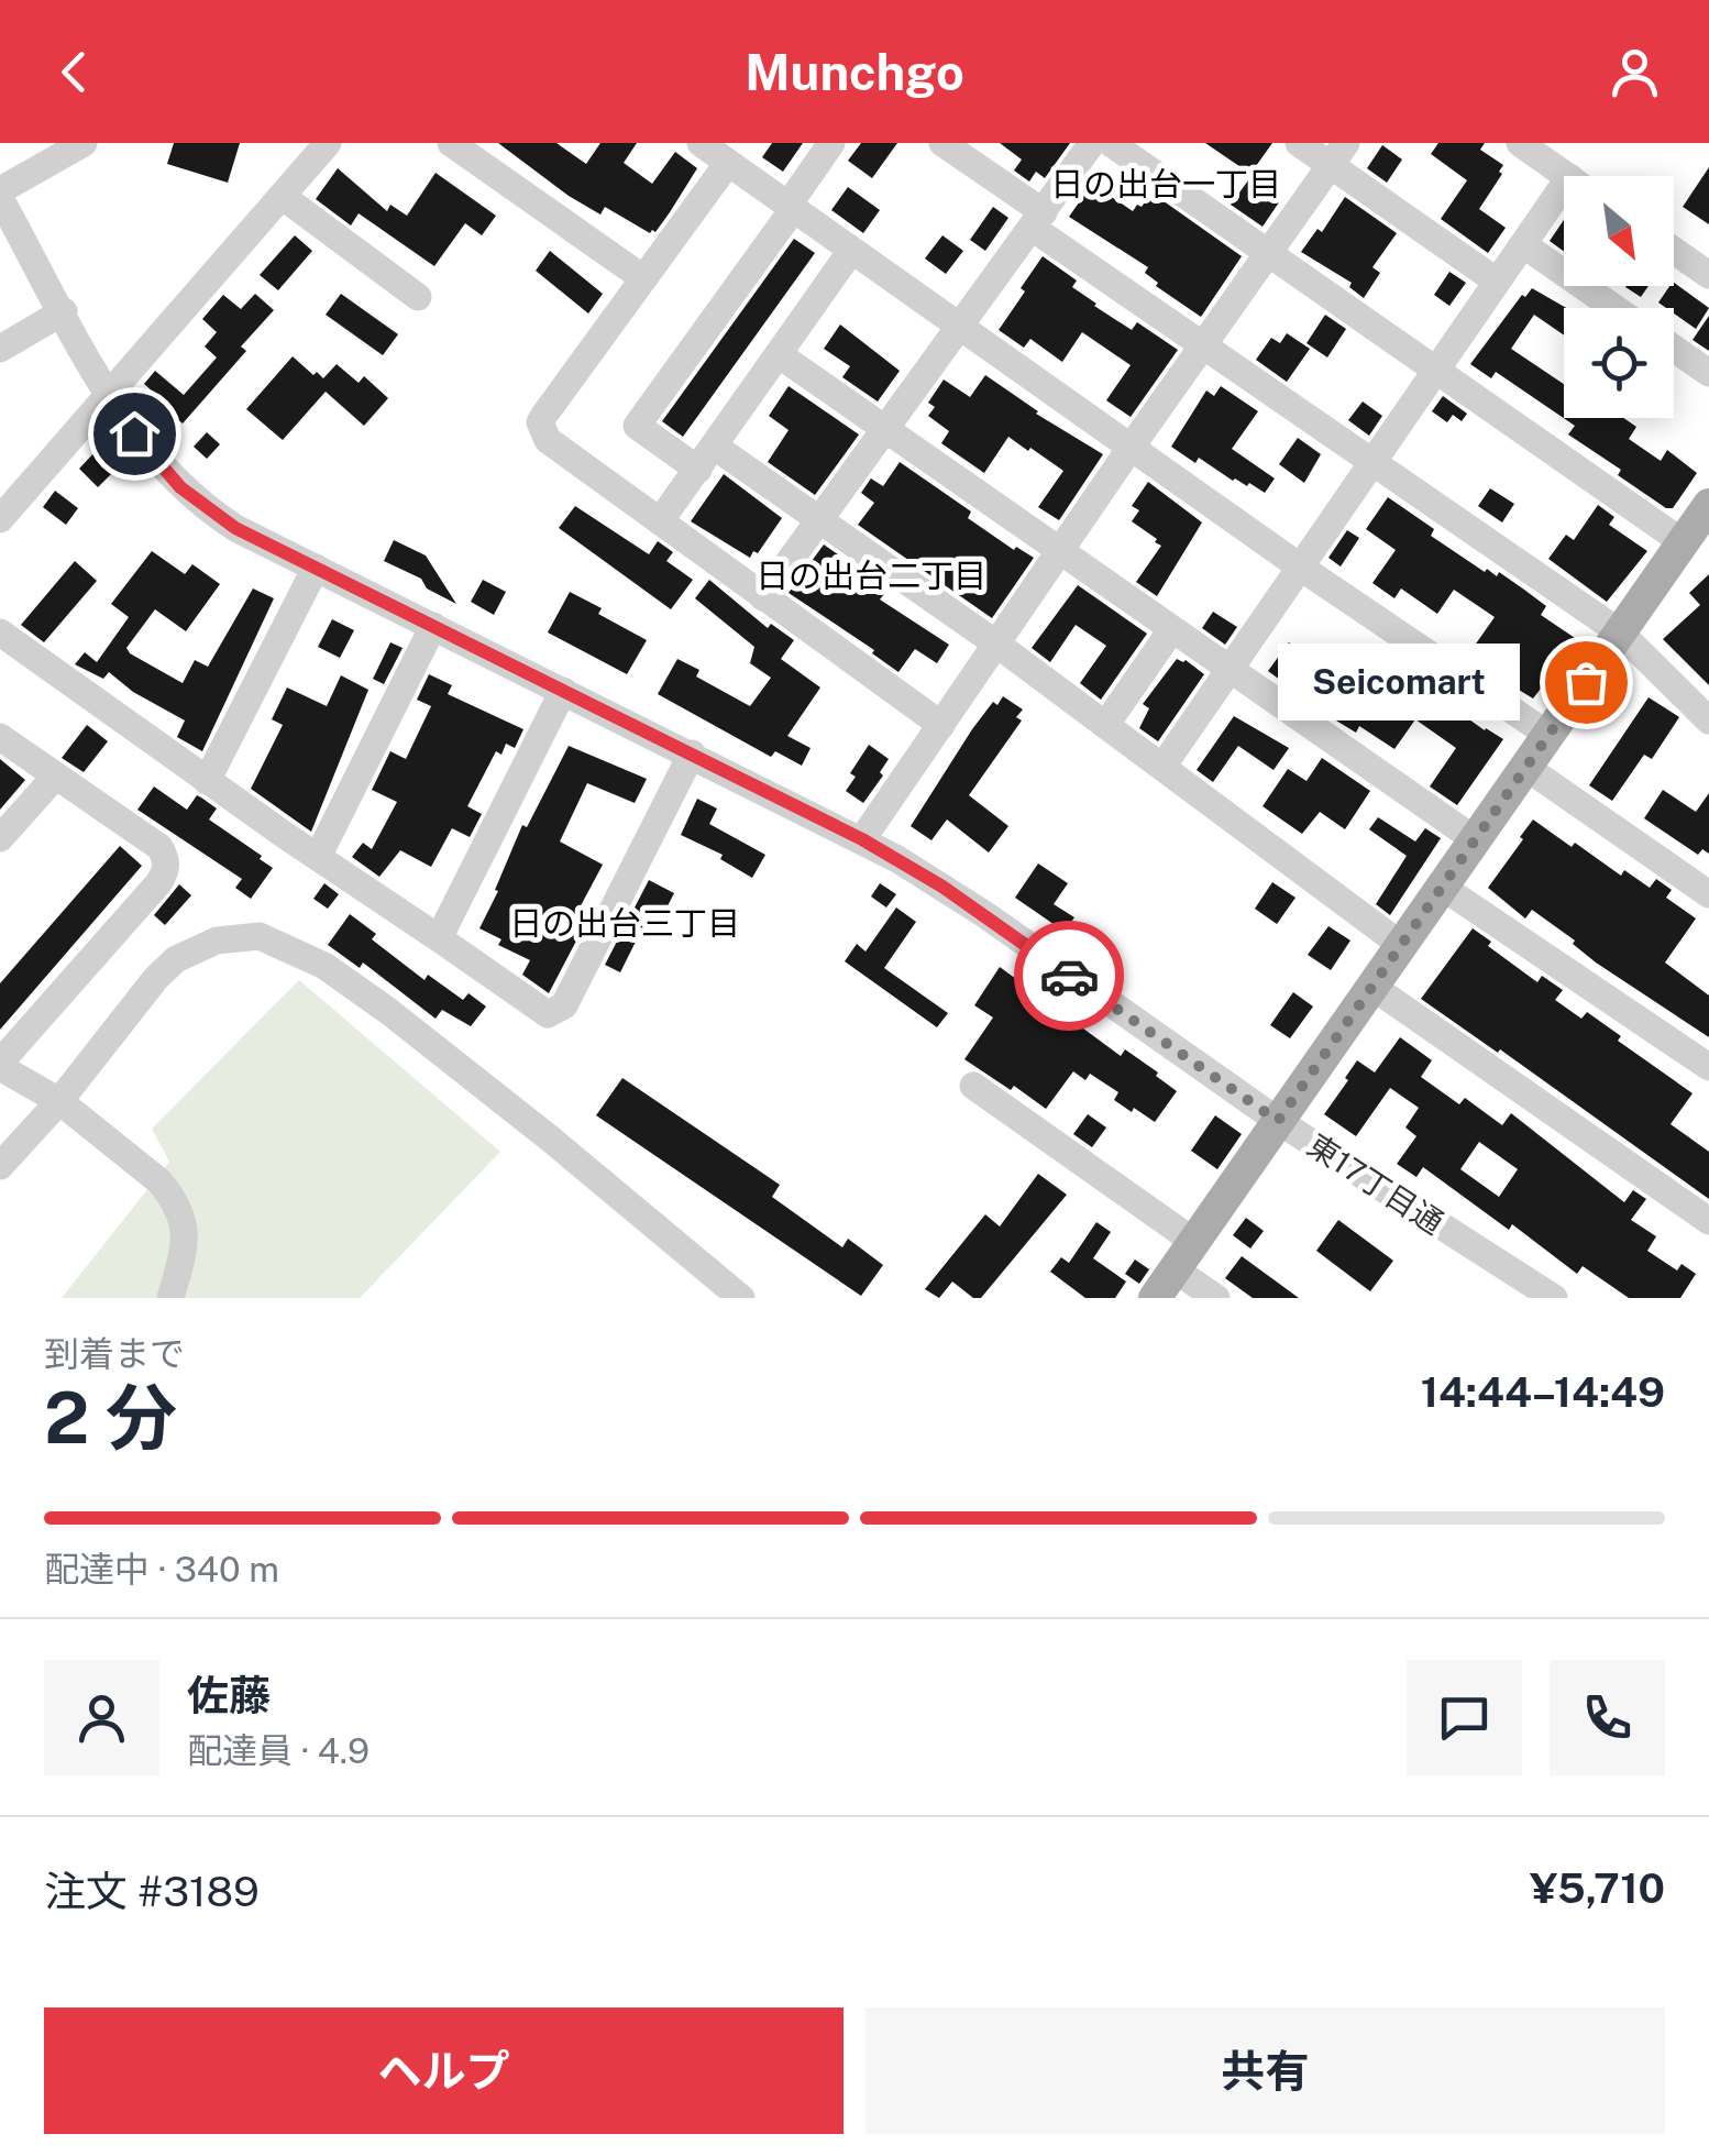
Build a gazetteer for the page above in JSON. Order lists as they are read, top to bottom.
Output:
{
  "streets": {
    "street": ["東17丁目通"]
  },
  "districts": ["日の出台一丁目", "日の出台二丁目", "日の出台三丁目"],
  "places": ["Seicomart"],
  "north": "bottom right",
  "page": {
    "header": "Munchgo",
    "bubble": "Seicomart",
    "heading": ["2 分", "到着まで", "14:44–14:49"],
    "panel": [
      "佐藤",
      "配達員 · 4.9",
      "注文 #3189",
      "¥5,710"
    ],
    "bar": "配達中 · 340 m",
    "buttons": ["ヘルプ", "共有"]
  }
}
